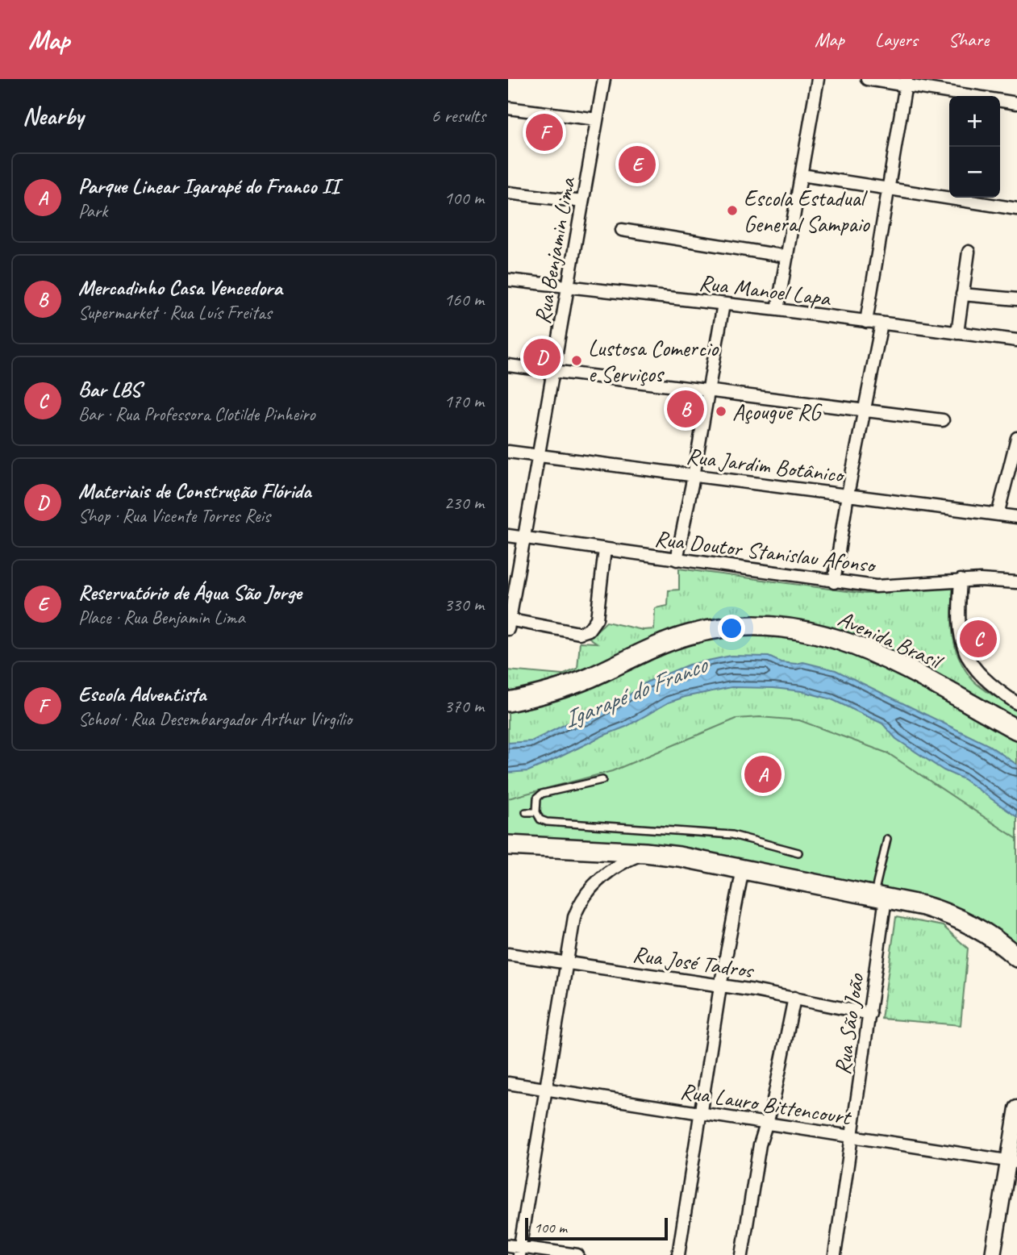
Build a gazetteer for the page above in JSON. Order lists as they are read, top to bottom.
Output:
{
  "streets": {
    "highway": ["Avenida Brasil"],
    "street": [
      "Rua Benjamin Lima",
      "Rua Manoel Lapa",
      "Rua Jardim Botânico",
      "Rua Doutor Stanislau Afonso",
      "Rua José Tadros",
      "Rua São João",
      "Rua Lauro Bittencourt"
    ]
  },
  "crossings": [
    ["Rua Benjamin Lima", "Rua Manoel Lapa"],
    ["Rua Benjamin Lima", "Rua Jardim Botânico"],
    ["Rua Benjamin Lima", "Rua Doutor Stanislau Afonso"],
    ["Rua José Tadros", "Rua São João"],
    ["Rua São João", "Rua Lauro Bittencourt"]
  ],
  "water": ["Igarapé do Franco"],
  "places": ["Escola Estadual General Sampaio", "Lustosa Comercio e Serviços", "Açougue RG"],
  "scale_bar": "100 m",
  "page": {
    "header": "Map",
    "nav": ["Map", "Layers", "Share"],
    "heading": ["Nearby", "6 results"],
    "map_buttons": ["+", "−"],
    "pins": [
      "F",
      "E",
      "D",
      "B",
      "C",
      "A"
    ],
    "list": [
      {
        "mark": "A",
        "name": "Parque Linear Igarapé do Franco II",
        "note": "Park",
        "value": "100 m"
      },
      {
        "mark": "B",
        "name": "Mercadinho Casa Vencedora",
        "note": "Supermarket · Rua Luís Freitas",
        "value": "160 m"
      },
      {
        "mark": "C",
        "name": "Bar LBS",
        "note": "Bar · Rua Professora Clotilde Pinheiro",
        "value": "170 m"
      },
      {
        "mark": "D",
        "name": "Materiais de Construção Flórida",
        "note": "Shop · Rua Vicente Torres Reis",
        "value": "230 m"
      },
      {
        "mark": "E",
        "name": "Reservatório de Água São Jorge",
        "note": "Place · Rua Benjamin Lima",
        "value": "330 m"
      },
      {
        "mark": "F",
        "name": "Escola Adventista",
        "note": "School · Rua Desembargador Arthur Virgílio",
        "value": "370 m"
      }
    ],
    "scale": "100 m"
  }
}
